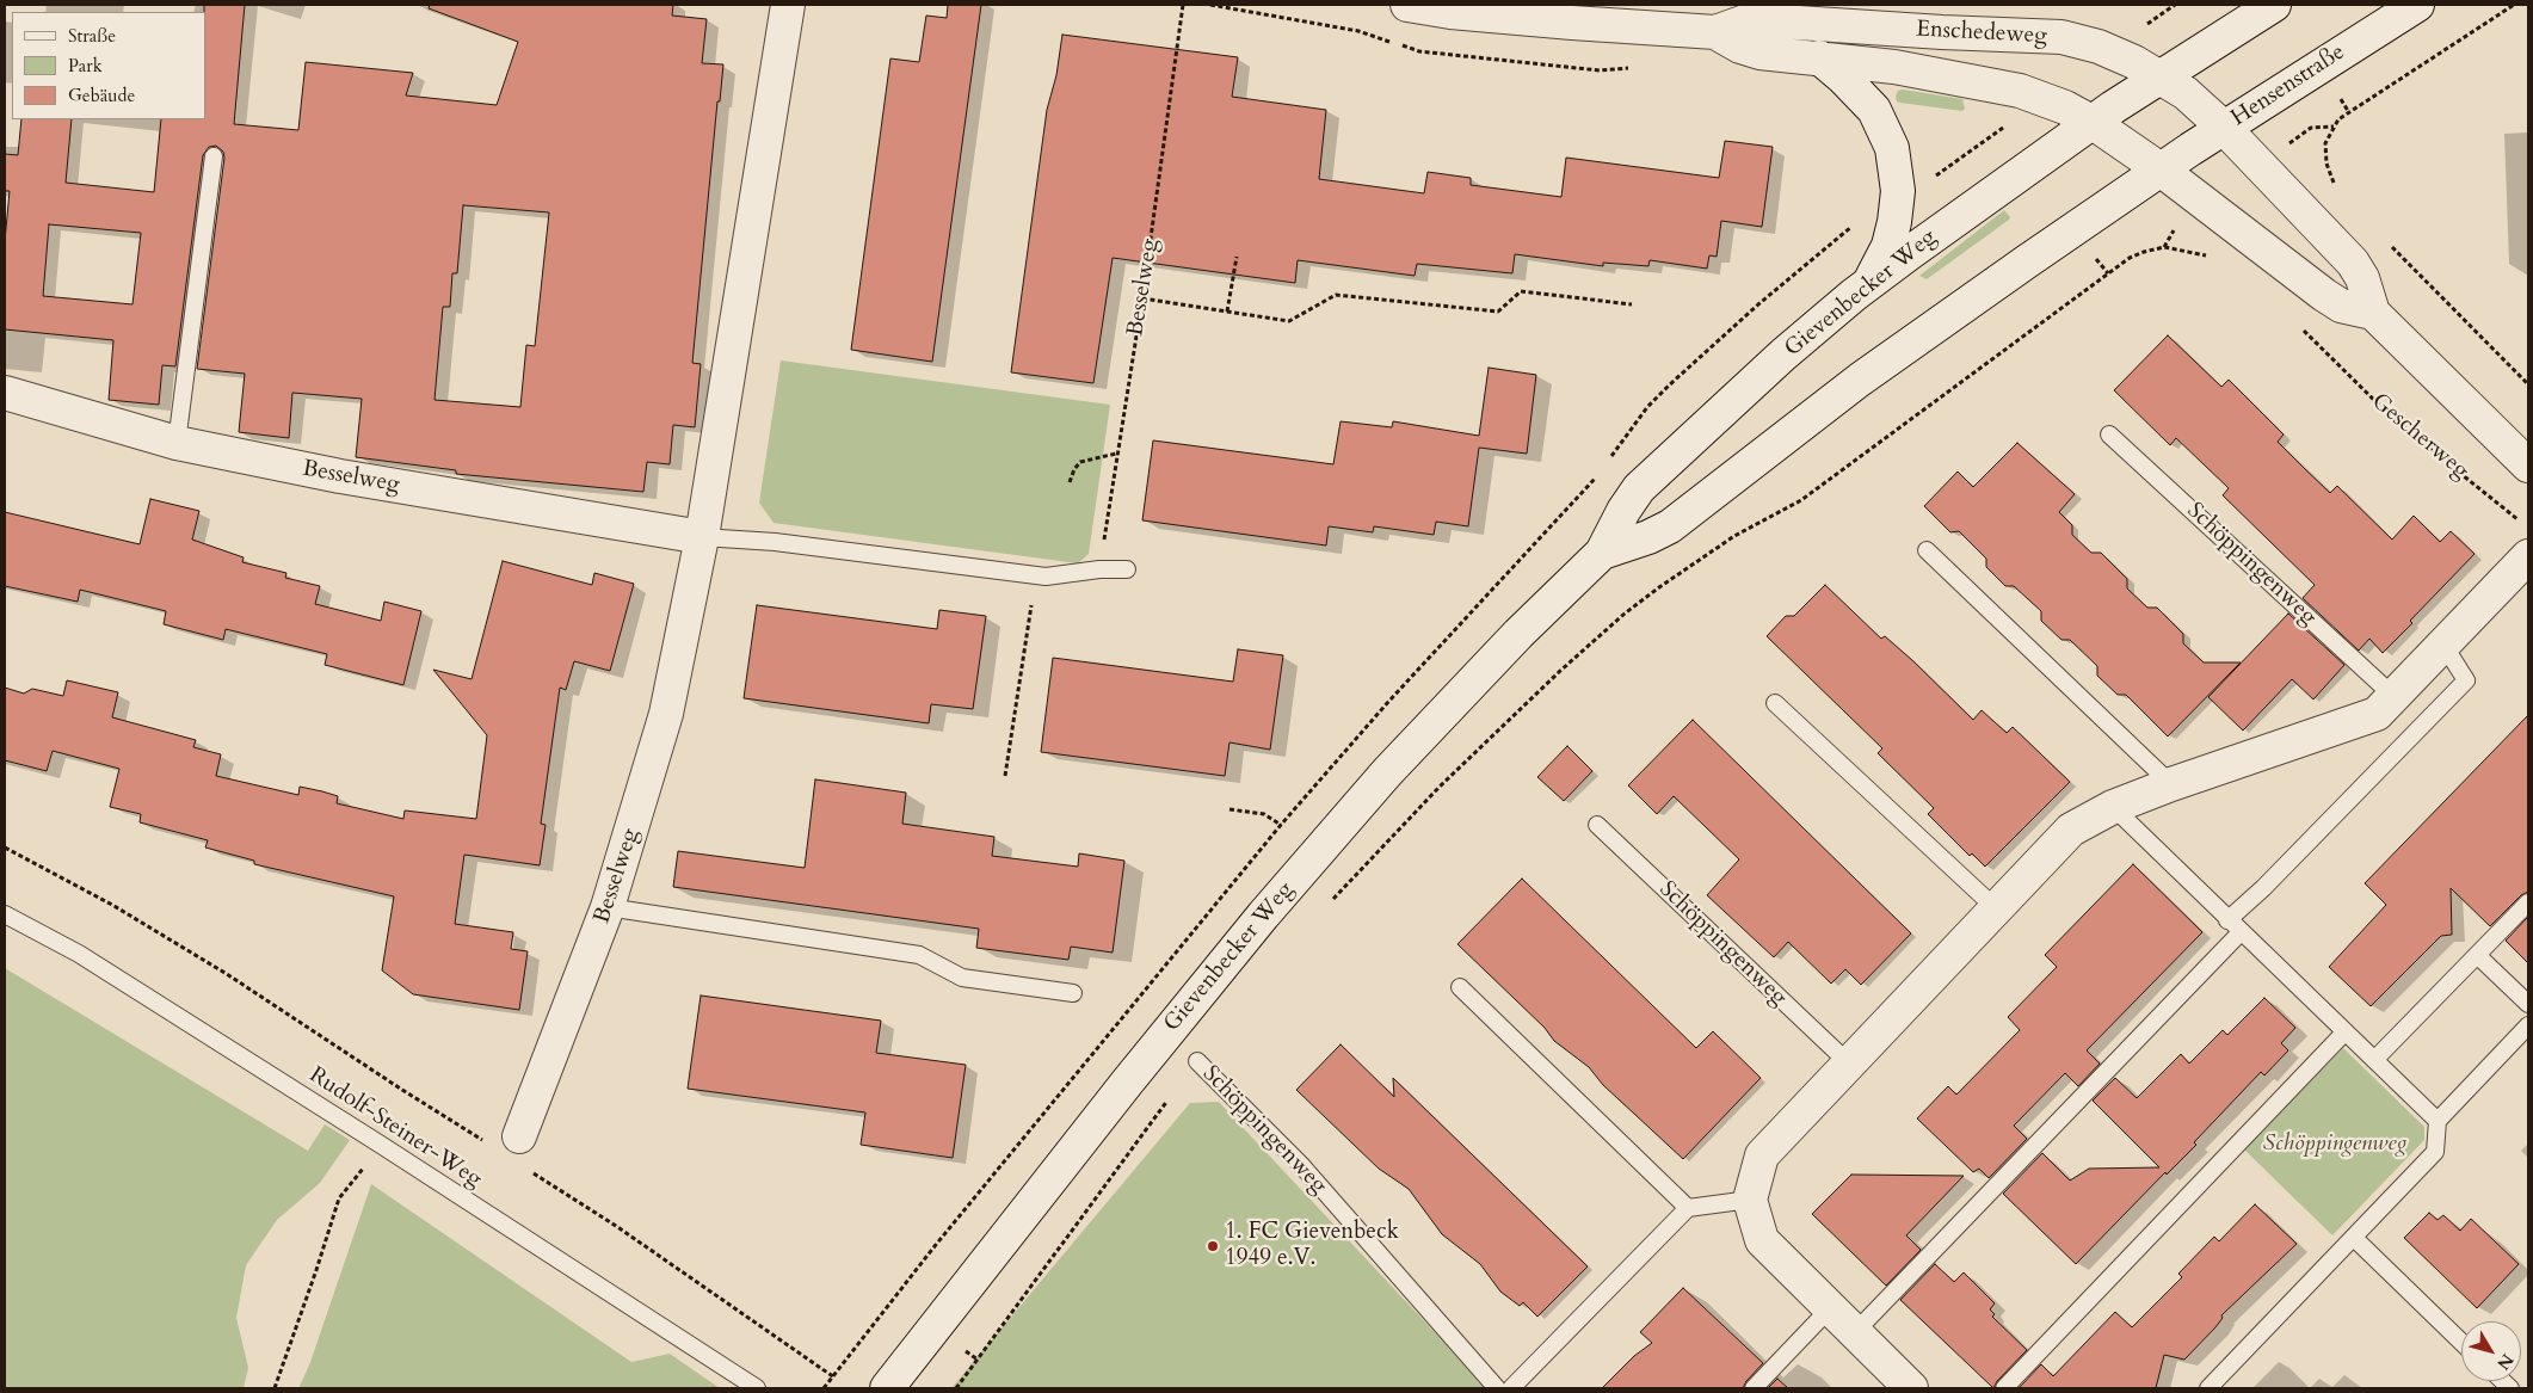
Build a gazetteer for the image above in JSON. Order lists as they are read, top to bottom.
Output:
{
  "streets": {
    "street": [
      "Enschedeweg",
      "Hensenstraße",
      "Besselweg",
      "Gievenbecker Weg"
    ],
    "lane": ["Schöppingenweg", "Rudolf-Steiner-Weg"],
    "path": ["Gescherweg"]
  },
  "crossings": [
    ["Enschedeweg", "Hensenstraße"],
    ["Enschedeweg", "Gievenbecker Weg"],
    ["Hensenstraße", "Gievenbecker Weg"]
  ],
  "parks": ["Schöppingenweg"],
  "places": ["1. FC Gievenbeck 1949 e.V."],
  "legend": ["Straße", "Park", "Gebäude"],
  "north": "bottom right"
}
